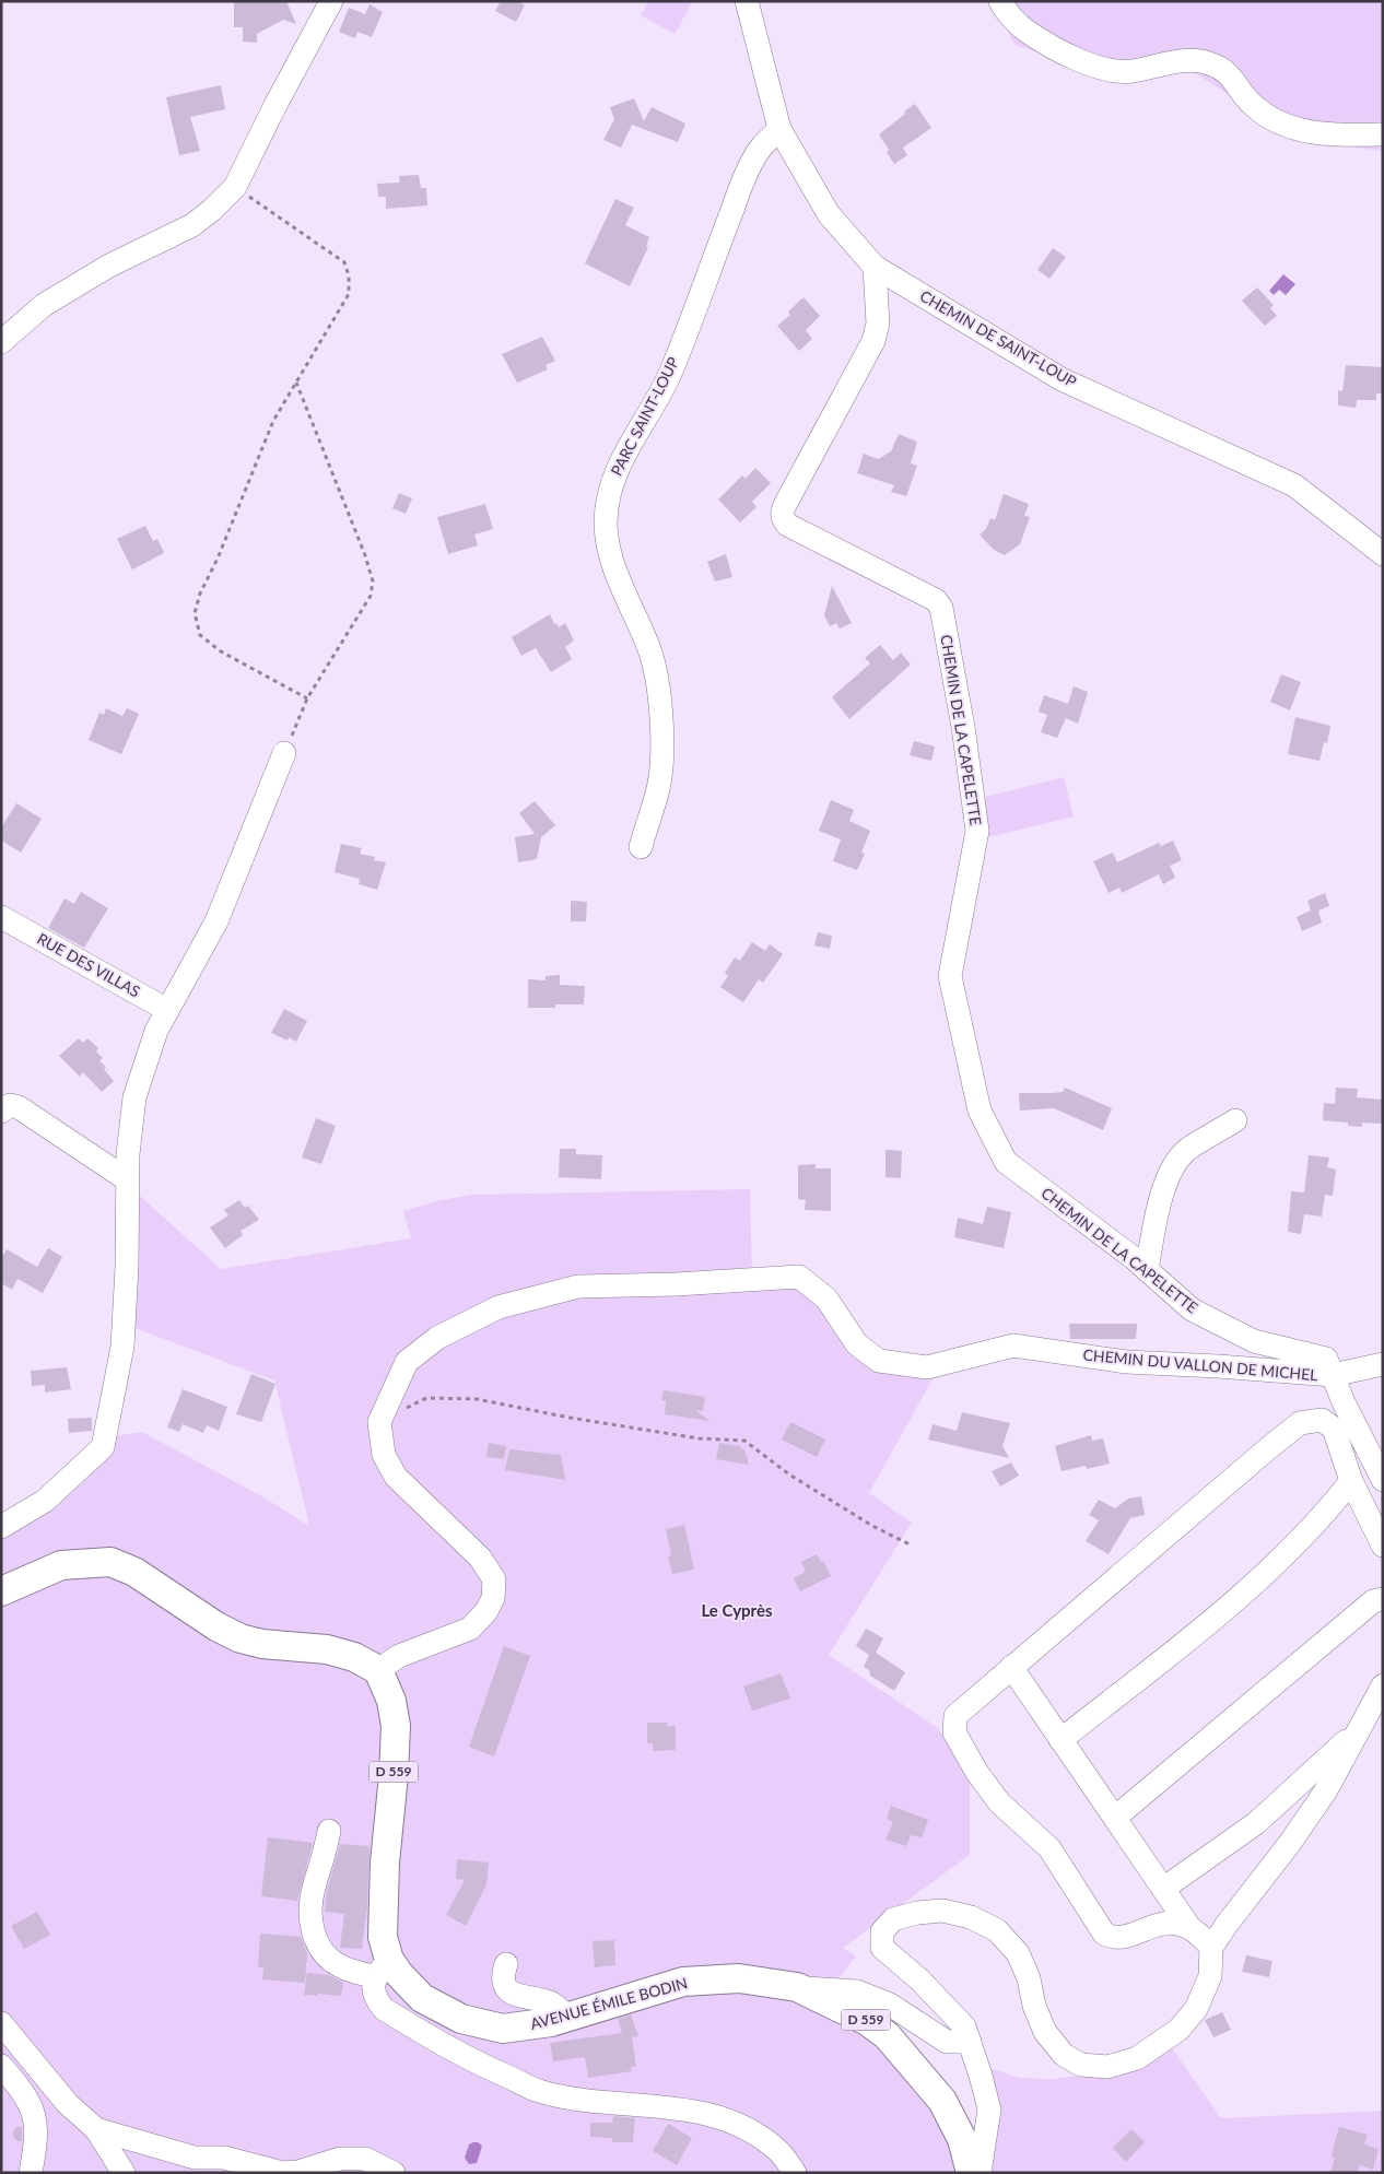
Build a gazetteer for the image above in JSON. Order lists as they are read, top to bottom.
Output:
{
  "streets": {
    "main road": ["D 559", "AVENUE ÉMILE BODIN"],
    "street": [
      "CHEMIN DE SAINT-LOUP",
      "PARC SAINT-LOUP",
      "CHEMIN DE LA CAPELETTE",
      "RUE DES VILLAS",
      "CHEMIN DU VALLON DE MICHEL"
    ]
  },
  "crossings": [
    ["CHEMIN DE SAINT-LOUP", "PARC SAINT-LOUP"],
    ["CHEMIN DE SAINT-LOUP", "CHEMIN DE LA CAPELETTE"],
    ["CHEMIN DE LA CAPELETTE", "CHEMIN DU VALLON DE MICHEL"]
  ],
  "districts": ["Le Cyprès"]
}
